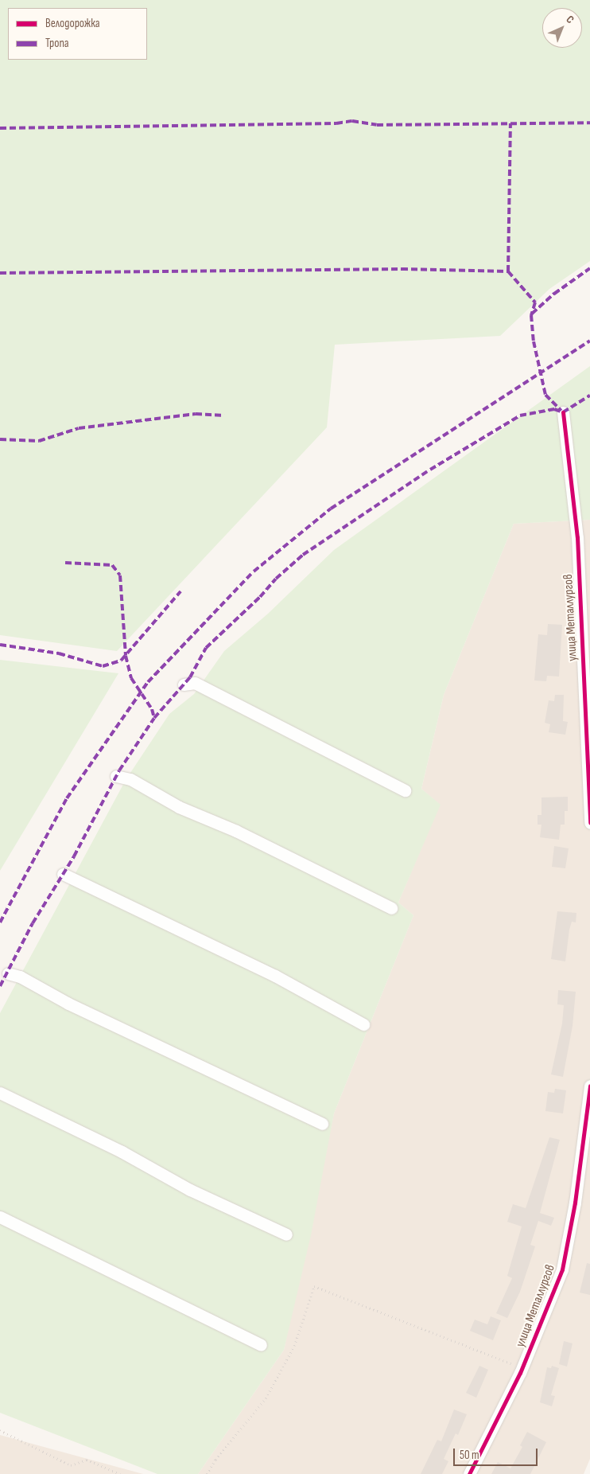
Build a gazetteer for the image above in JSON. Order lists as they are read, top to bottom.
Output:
{
  "streets": {
    "street": ["улица Металлургов"]
  },
  "legend": ["Велодорожка", "Тропа"],
  "scale_bar": "50 m",
  "north": "top right"
}
